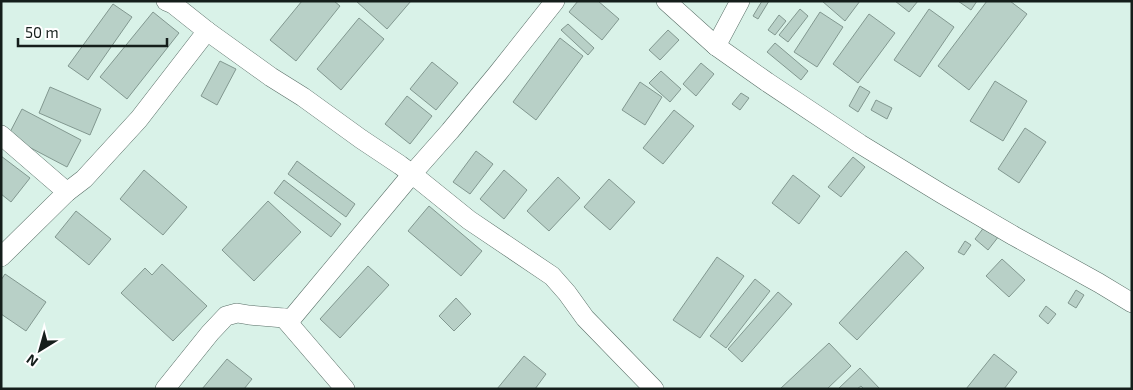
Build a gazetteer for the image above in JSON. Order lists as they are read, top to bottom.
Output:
{
  "scale_bar": "50 m",
  "north": "bottom left"
}
